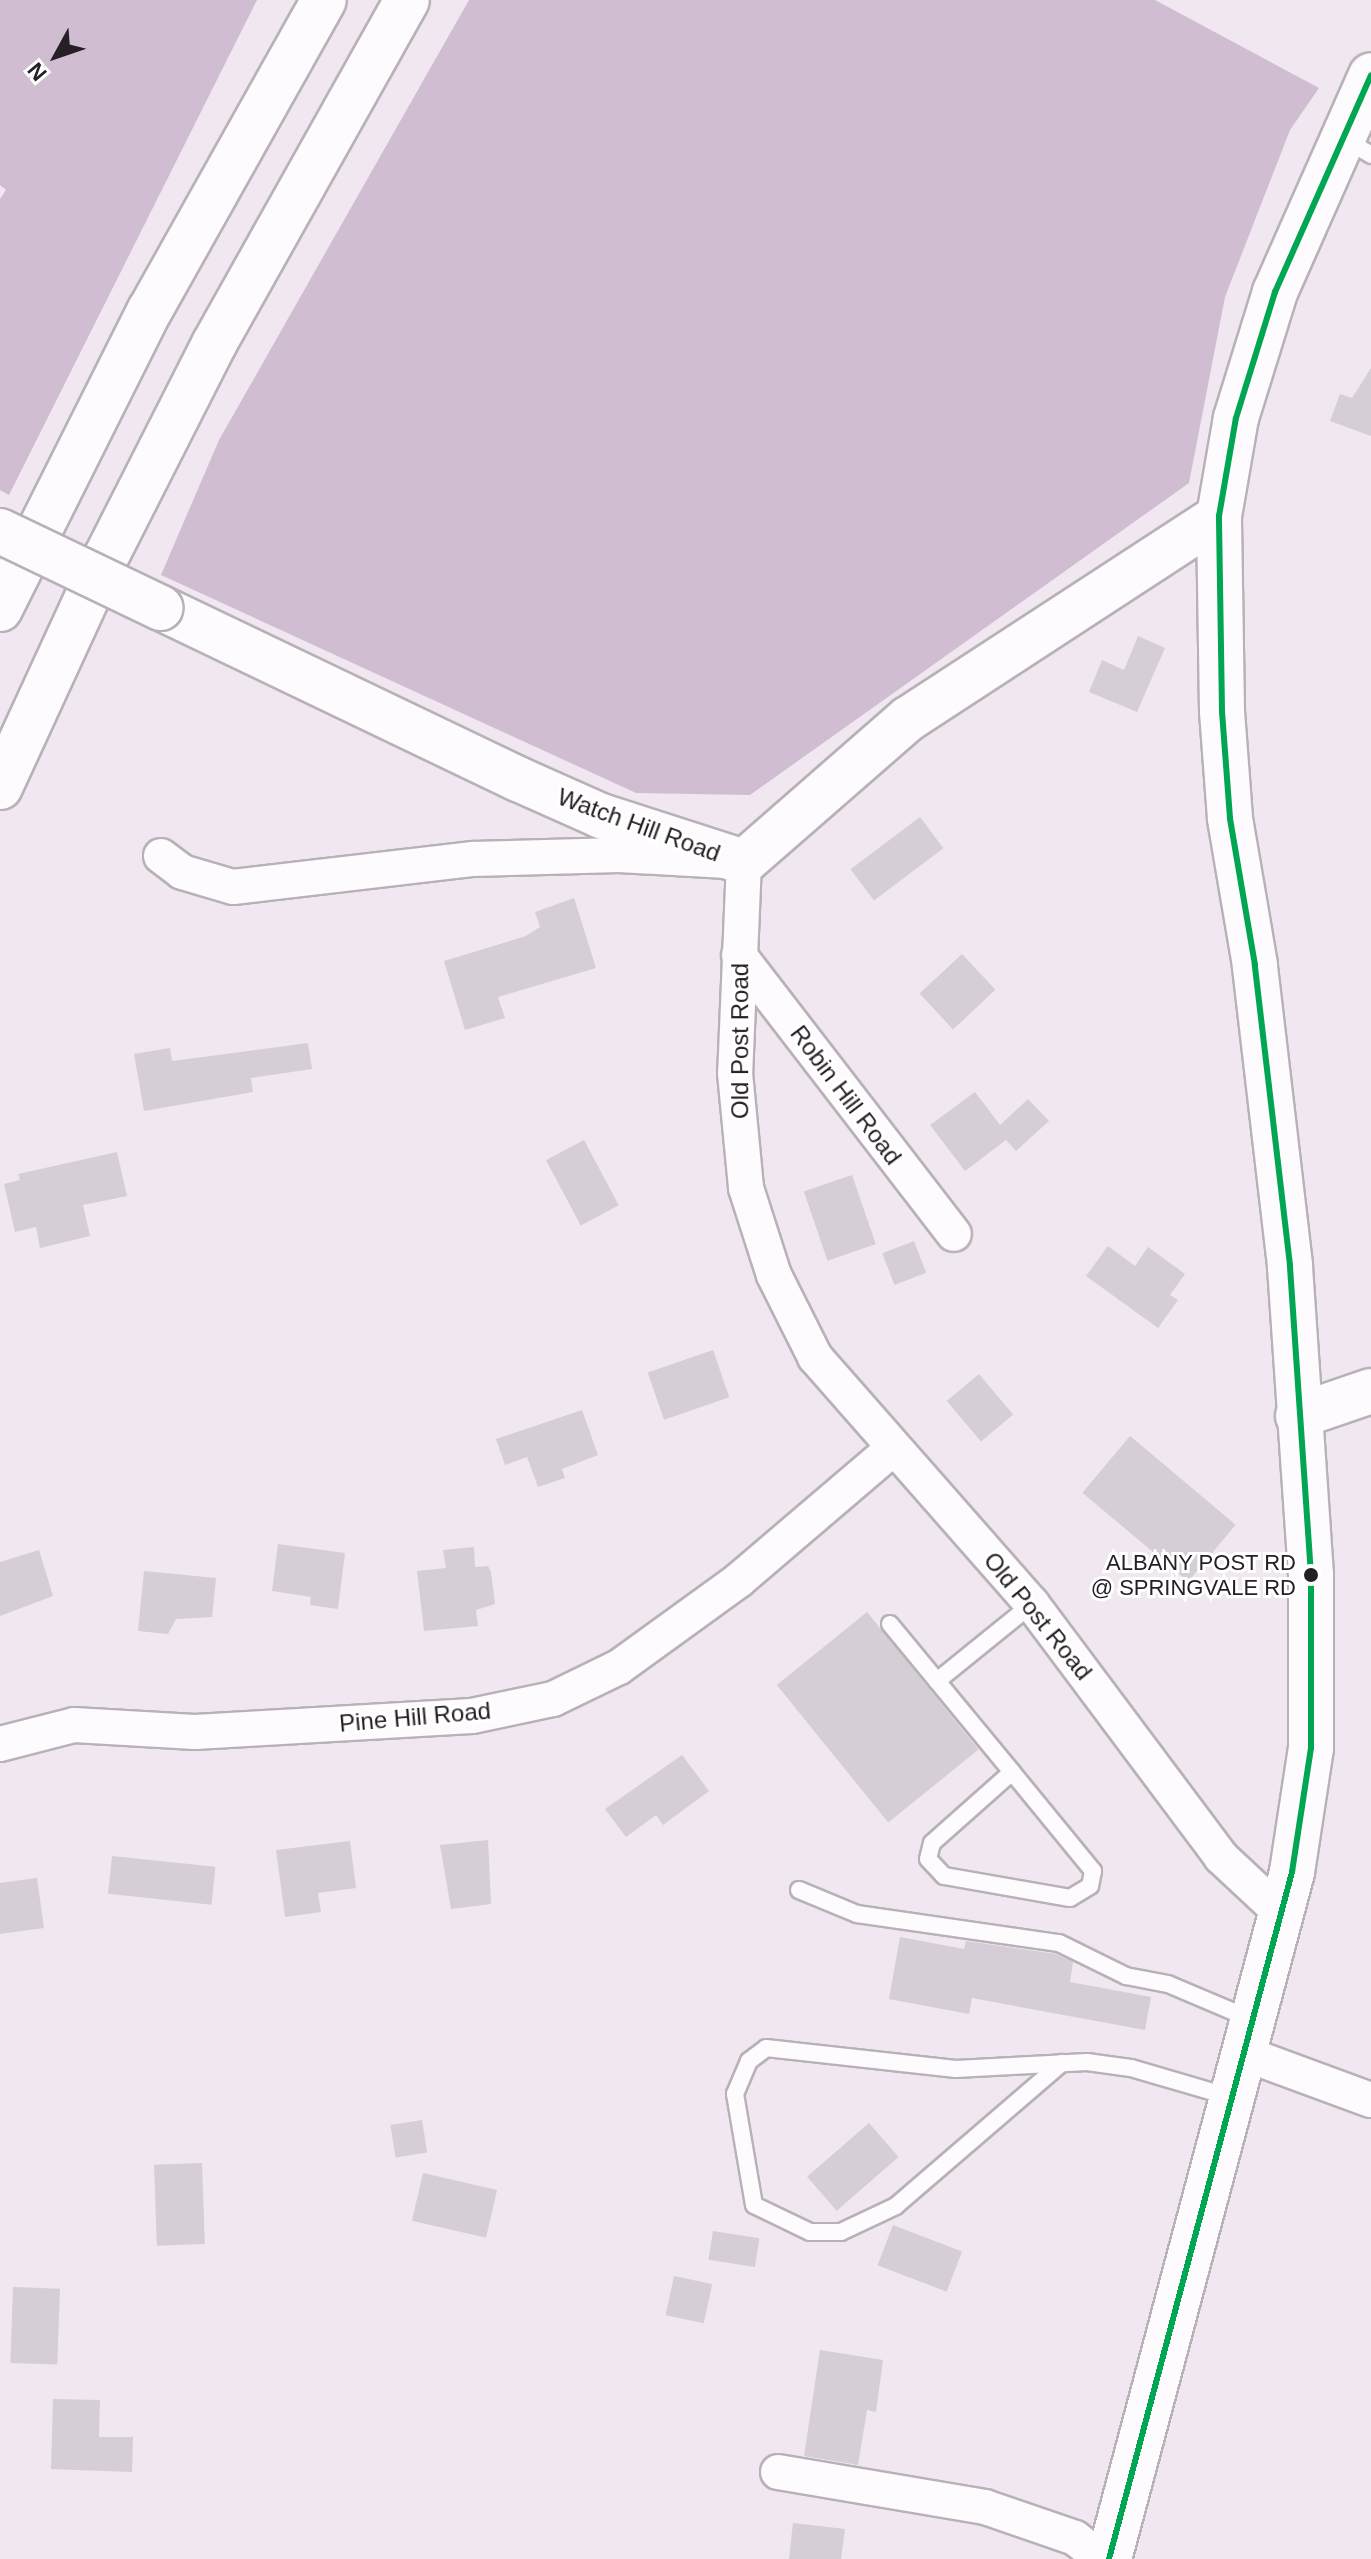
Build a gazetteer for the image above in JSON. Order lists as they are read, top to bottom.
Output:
{
  "streets": {
    "main road": ["Watch Hill Road"],
    "street": ["Old Post Road", "Robin Hill Road", "Pine Hill Road"]
  },
  "crossings": [
    ["Watch Hill Road", "Old Post Road"],
    ["Old Post Road", "Robin Hill Road"],
    ["Old Post Road", "Pine Hill Road"]
  ],
  "places": ["ALBANY POST RD @ SPRINGVALE RD"],
  "north": "bottom left"
}
